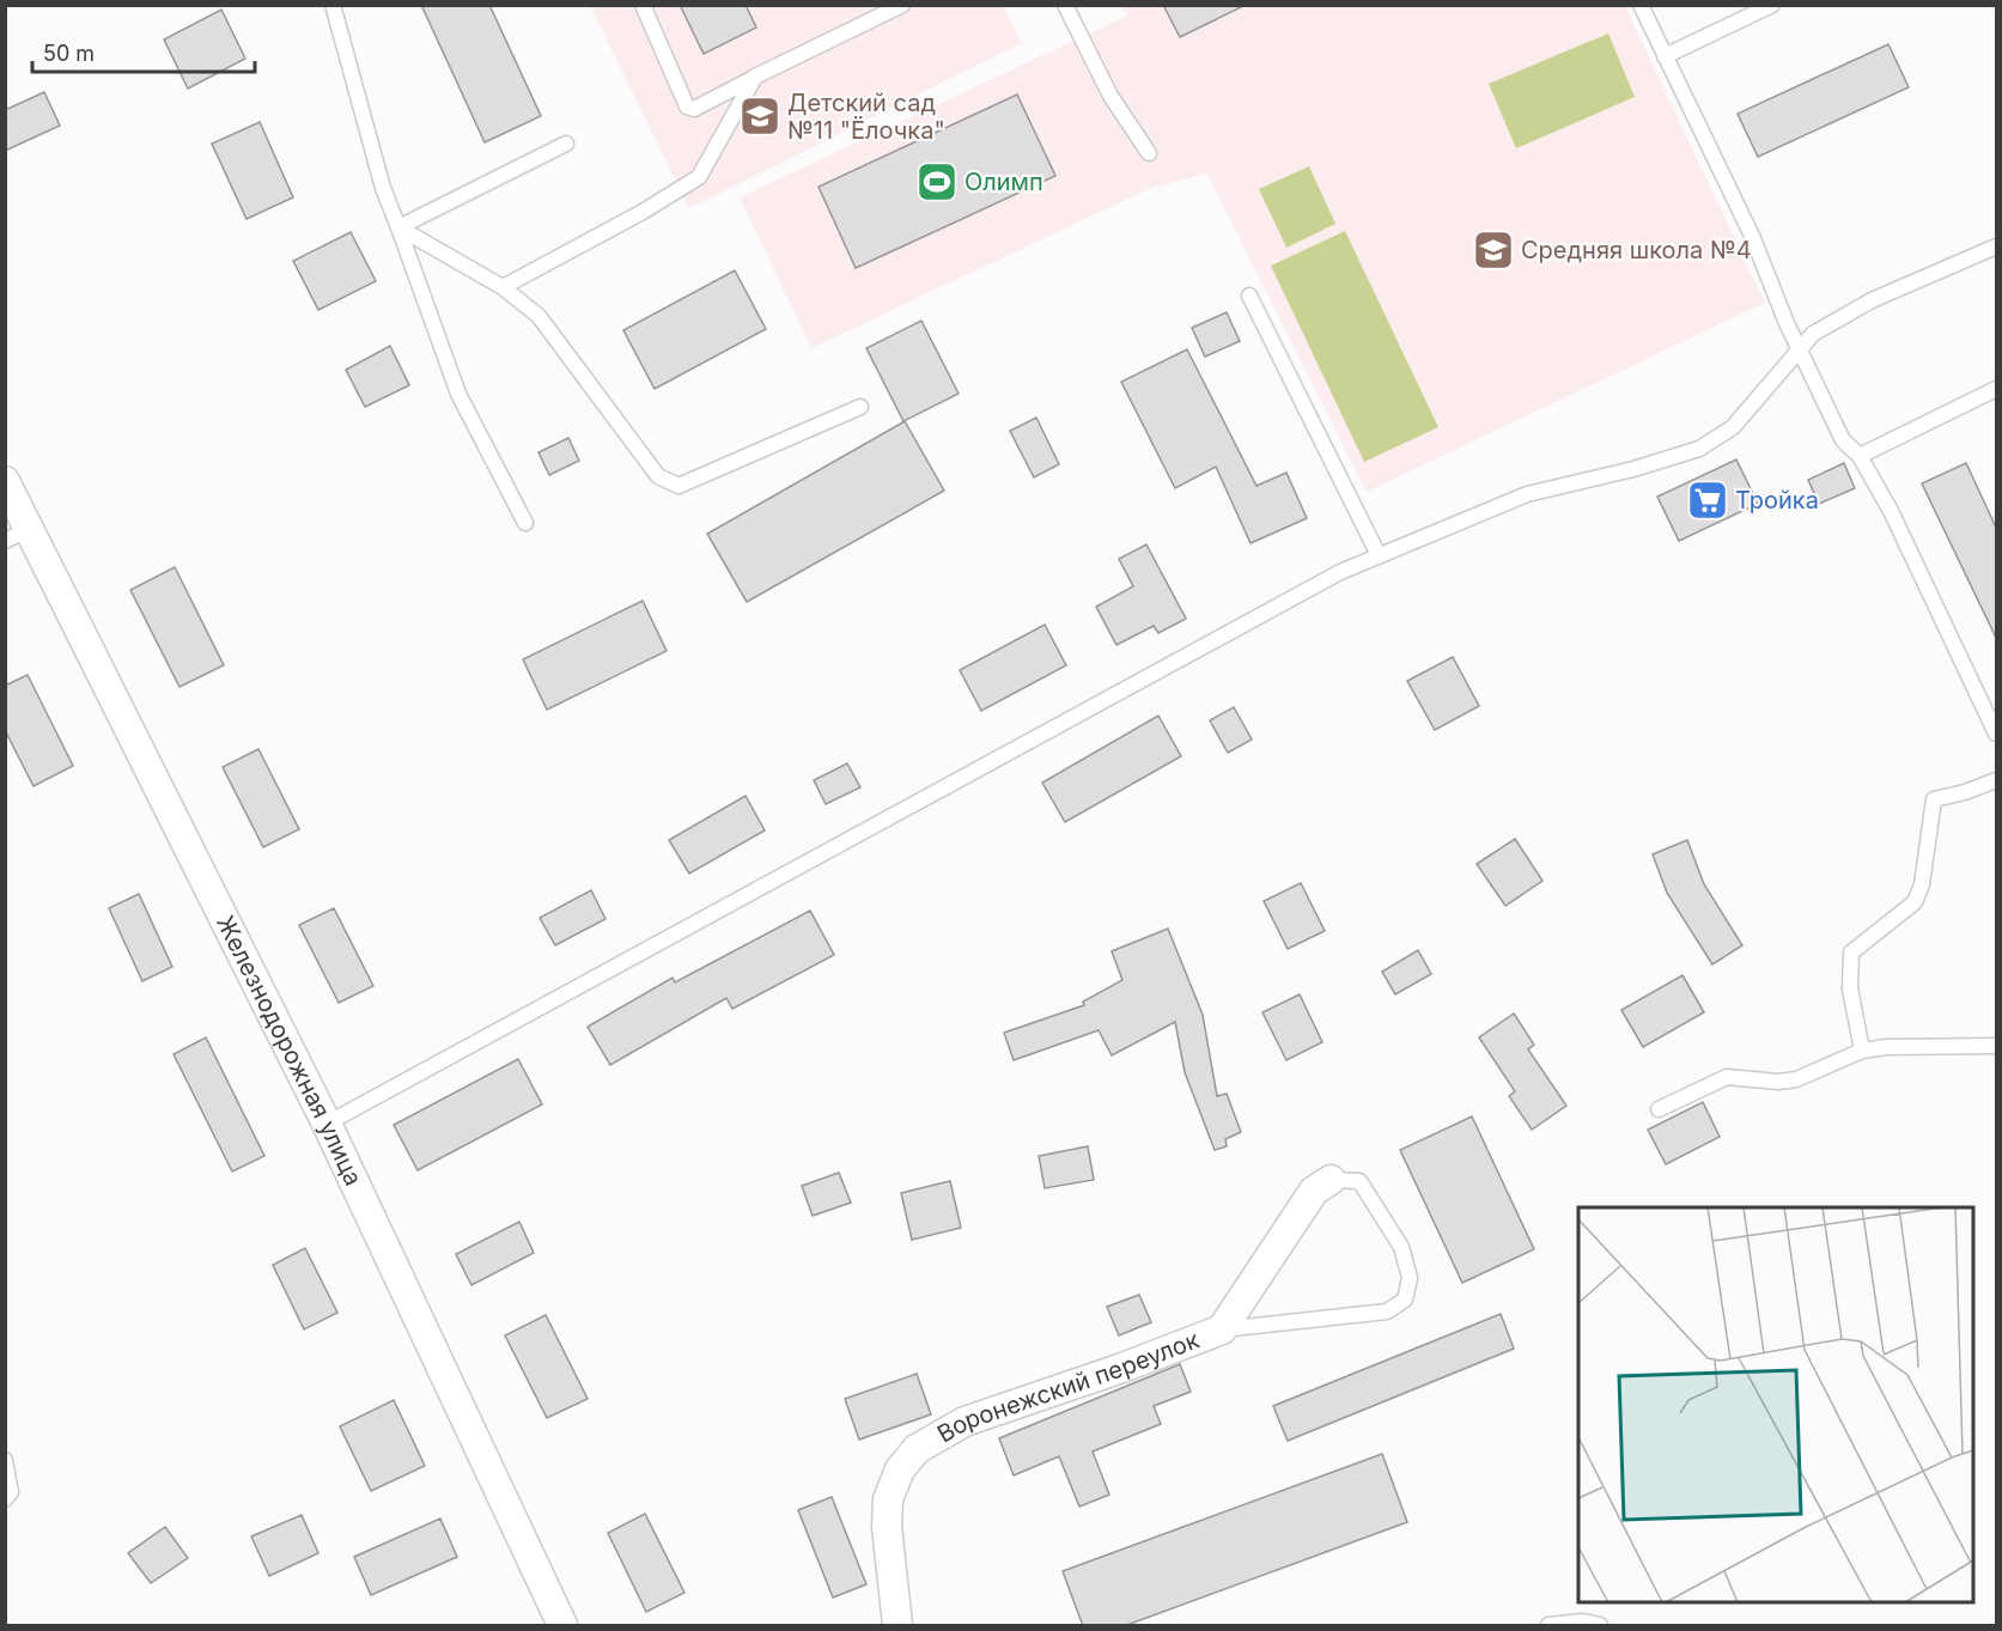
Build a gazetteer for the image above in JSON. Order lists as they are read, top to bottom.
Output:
{
  "streets": {
    "street": ["Железнодорожная улица", "Воронежский переулок"]
  },
  "places": {
    "school or university": ["Детский сад №11 \"Ёлочка\"", "Средняя школа №4"],
    "sports": ["Олимп"],
    "supermarket": ["Тройка"]
  },
  "scale_bar": "50 m"
}
